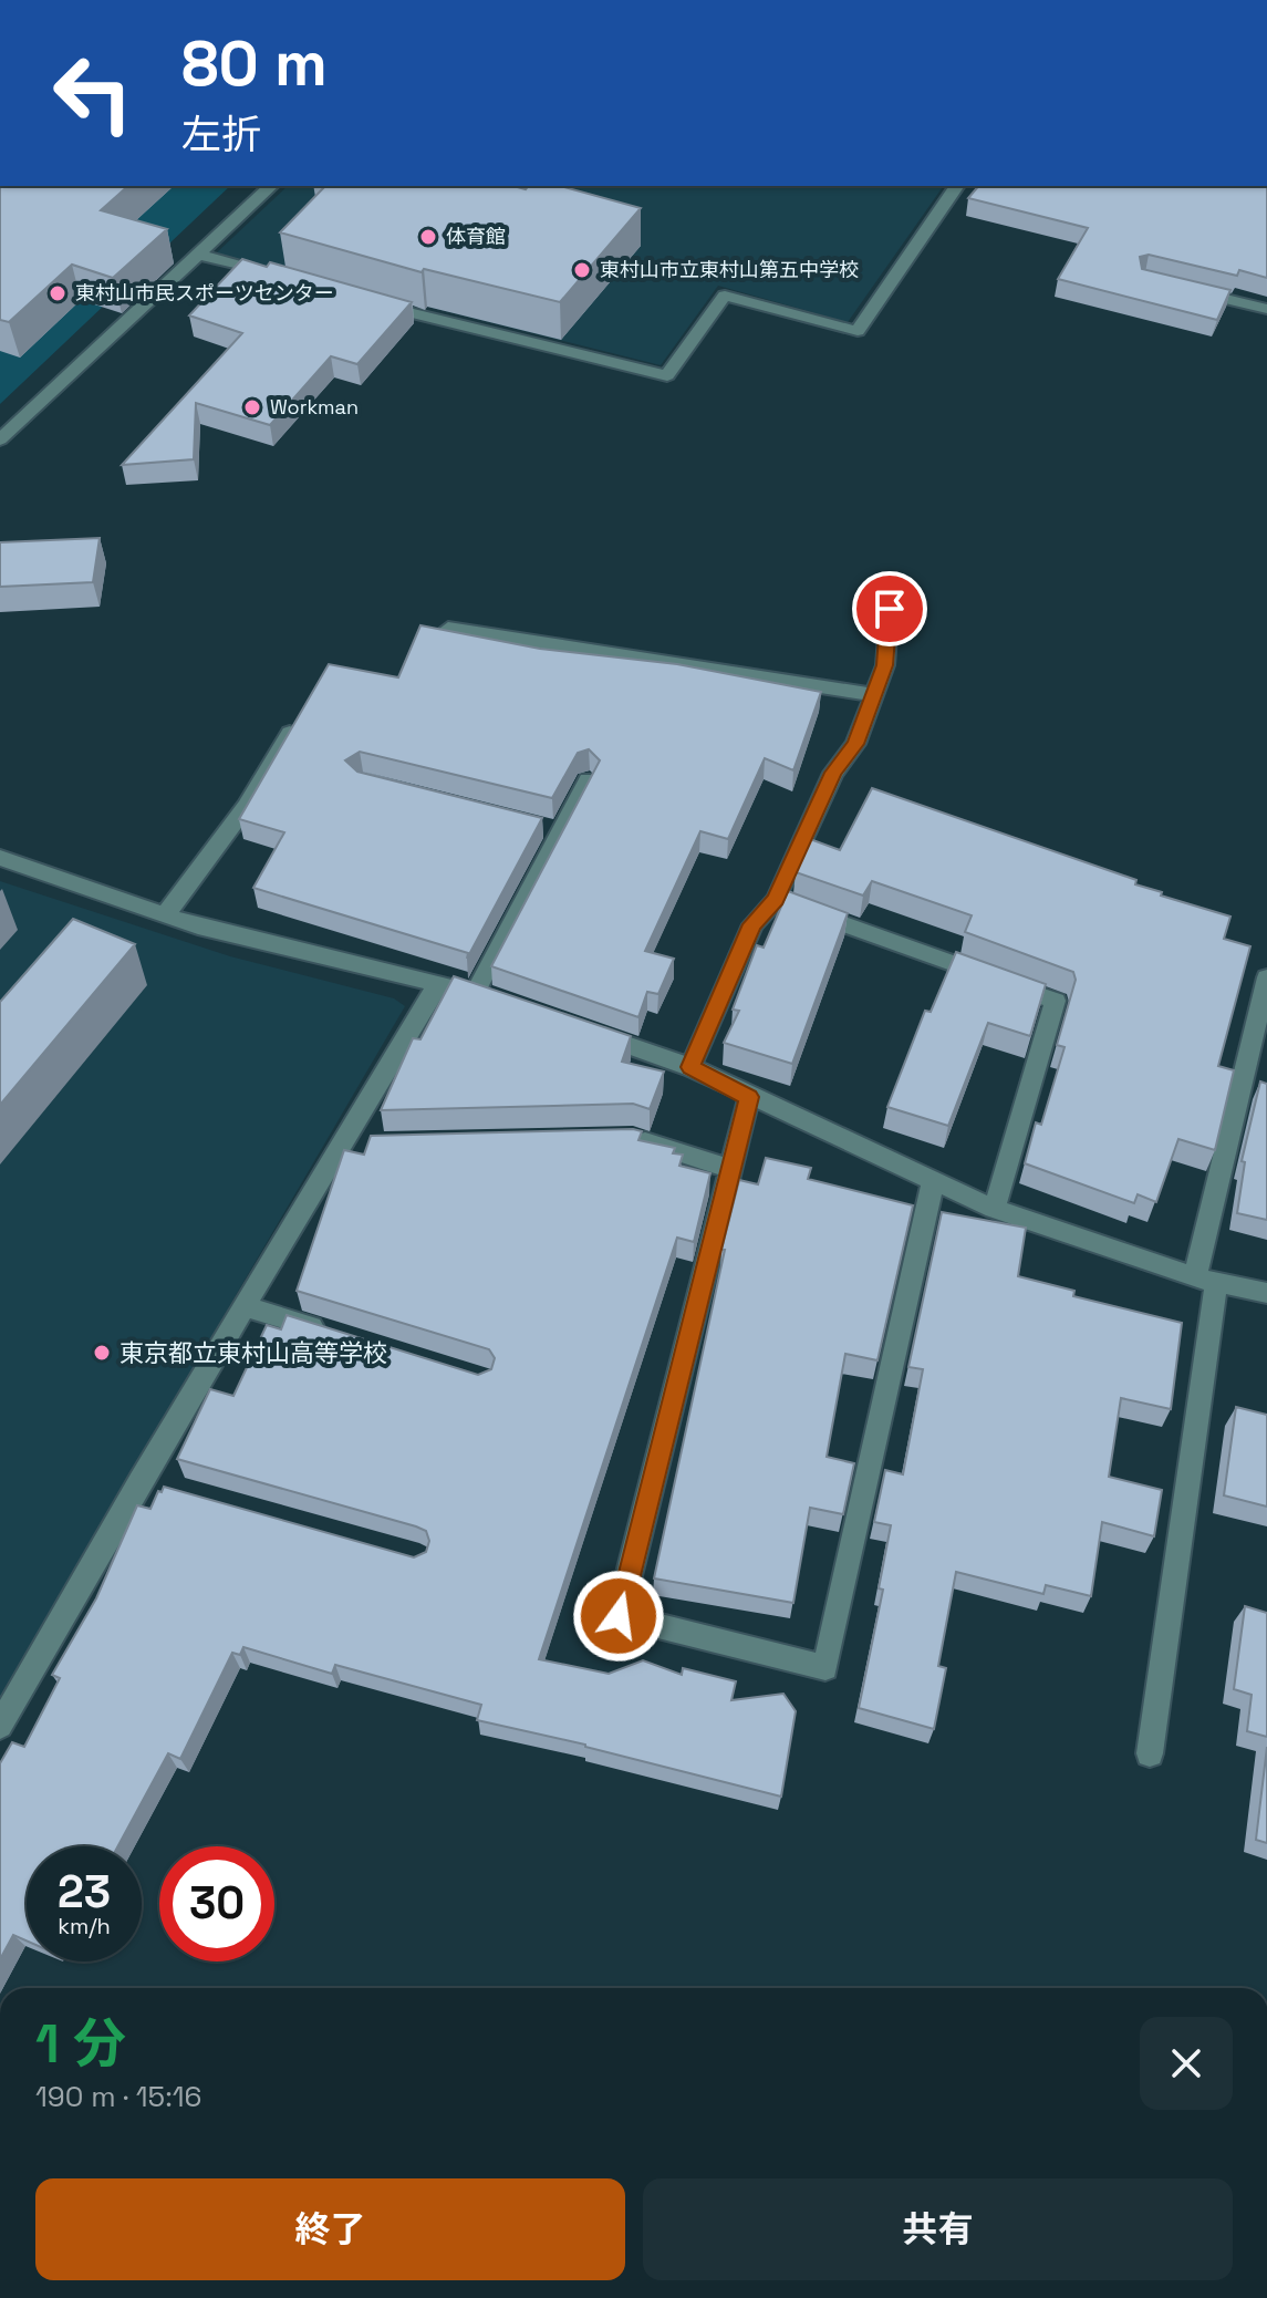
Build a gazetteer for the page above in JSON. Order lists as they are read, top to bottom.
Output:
{
  "places": [
    "体育館",
    "東村山市立東村山第五中学校",
    "東村山市民スポーツセンター",
    "Workman",
    "東京都立東村山高等学校"
  ],
  "page": {
    "turn": ["80 m", "左折"],
    "speed": "23 km/h",
    "limit": "30",
    "heading": ["1 分", "190 m · 15:16"],
    "buttons": ["終了", "共有"]
  }
}
